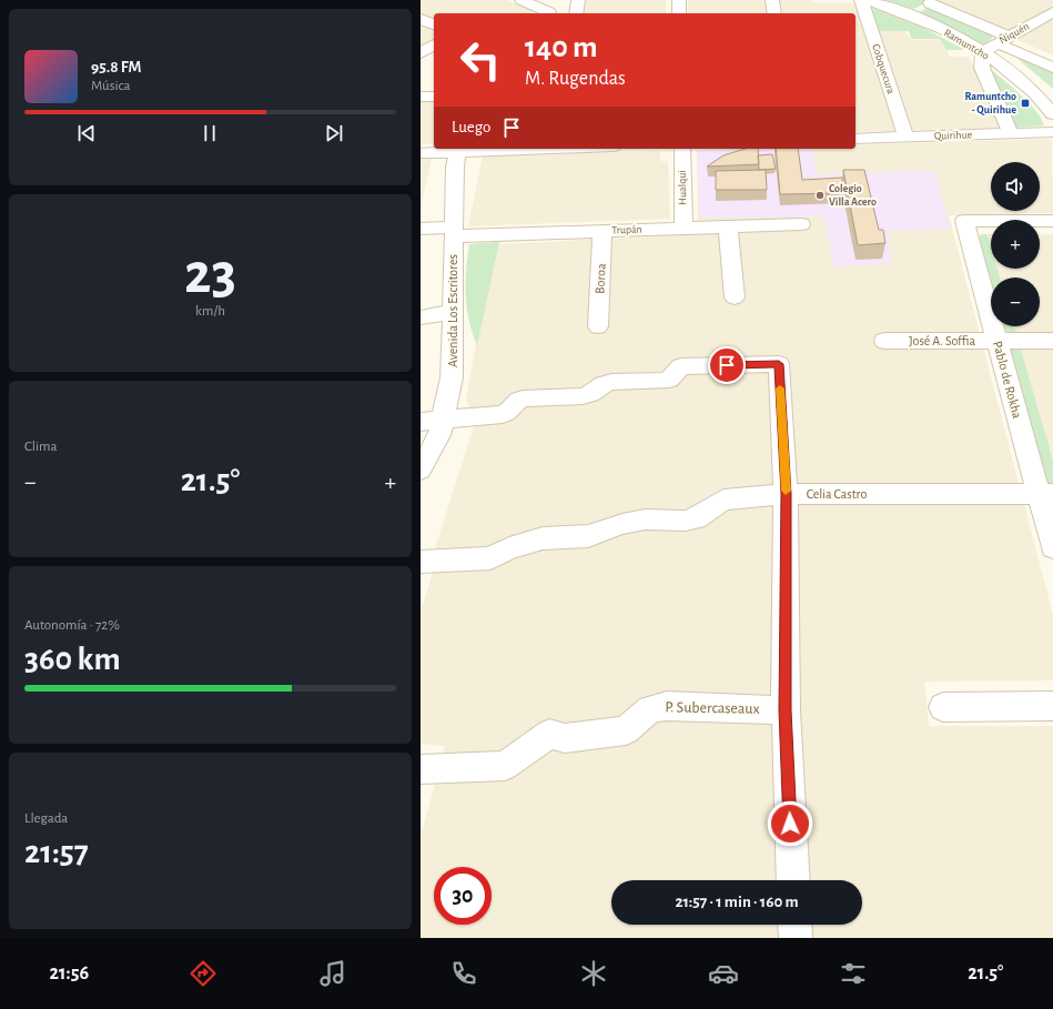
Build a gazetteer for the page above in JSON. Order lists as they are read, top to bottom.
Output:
{
  "streets": {
    "street": [
      "Ñiquén",
      "Ramuntcho",
      "Cobquecura",
      "Quirihue",
      "Hualqui",
      "Trupán",
      "Boroa",
      "Avenida Los Escritores",
      "José A. Soffia",
      "Pablo de Rokha",
      "Celia Castro",
      "P. Subercaseaux"
    ]
  },
  "crossings": [
    ["Ñiquén", "Ramuntcho"],
    ["Cobquecura", "Quirihue"],
    ["Hualqui", "Trupán"],
    ["Trupán", "Boroa"],
    ["Trupán", "Avenida Los Escritores"],
    ["José A. Soffia", "Pablo de Rokha"],
    ["Pablo de Rokha", "Celia Castro"]
  ],
  "places": {
    "transit": ["Ramuntcho - Quirihue"],
    "other": ["Colegio Villa Acero"]
  },
  "page": {
    "turn": ["140 m", "M. Rugendas"],
    "song": ["95.8 FM", "Música"],
    "then": "Luego",
    "map_buttons": ["+", "−"],
    "tile": [
      ["23", "km/h"],
      "Clima",
      ["Autonomía · 72%", "360 km"],
      ["Llegada", "21:57"]
    ],
    "heat": ["−", "21.5°", "+"],
    "limit": "30",
    "trip": "21:57 · 1 min · 160 m",
    "tabs": ["21:56", "21.5°"]
  }
}
